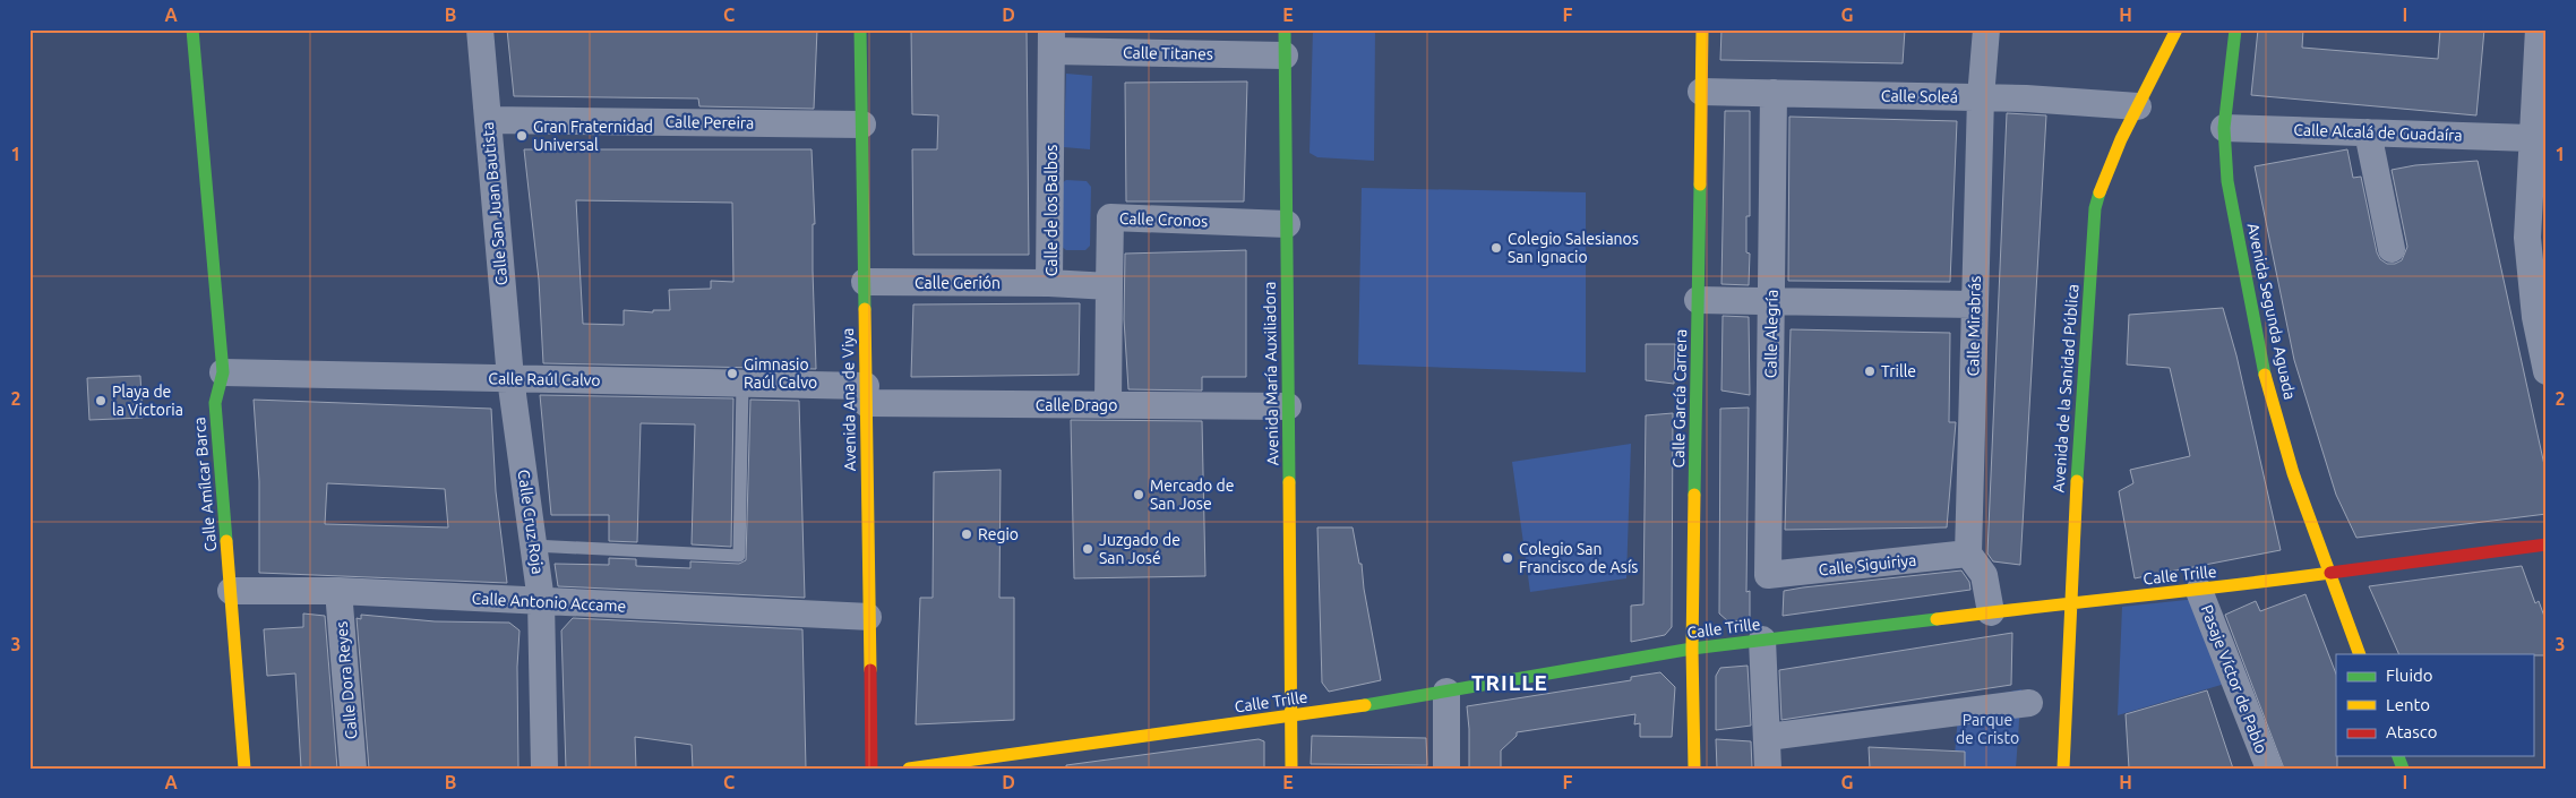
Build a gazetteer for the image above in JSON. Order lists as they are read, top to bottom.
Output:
{
  "streets": {
    "street": [
      "Calle Titanes",
      "Calle Soleá",
      "Calle Pereira",
      "Calle Alcalá de Guadaíra",
      "Calle San Juan Bautista",
      "Calle de los Balbos",
      "Calle Cronos",
      "Calle Gerión",
      "Avenida Segunda Aguada",
      "Calle Mirabrás",
      "Calle Alegría",
      "Avenida María Auxiliadora",
      "Calle Raúl Calvo",
      "Avenida de la Sanidad Pública",
      "Calle García Carrera",
      "Avenida Ana de Viya",
      "Calle Drago",
      "Calle Amílcar Barca",
      "Calle Cruz Roja",
      "Calle Siguiriya",
      "Calle Trille",
      "Calle Antonio Accame",
      "Pasaje Víctor de Pablo",
      "Calle Dora Reyes"
    ]
  },
  "crossings": [
    ["Calle Titanes", "Calle de los Balbos"],
    ["Calle Titanes", "Avenida María Auxiliadora"],
    ["Calle Soleá", "Calle Mirabrás"],
    ["Calle Soleá", "Calle Alegría"],
    ["Calle Soleá", "Avenida de la Sanidad Pública"],
    ["Calle Soleá", "Calle García Carrera"],
    ["Calle Pereira", "Calle San Juan Bautista"],
    ["Calle Pereira", "Avenida Ana de Viya"],
    ["Calle Alcalá de Guadaíra", "Avenida Segunda Aguada"],
    ["Calle San Juan Bautista", "Calle Raúl Calvo"],
    ["Calle San Juan Bautista", "Calle Cruz Roja"],
    ["Calle de los Balbos", "Calle Cronos"],
    ["Calle de los Balbos", "Calle Gerión"],
    ["Calle Cronos", "Avenida María Auxiliadora"],
    ["Calle Gerión", "Avenida Ana de Viya"],
    ["Avenida Segunda Aguada", "Calle Trille"],
    ["Calle Mirabrás", "Calle Siguiriya"],
    ["Calle Alegría", "Calle Siguiriya"],
    ["Avenida María Auxiliadora", "Calle Drago"],
    ["Avenida María Auxiliadora", "Calle Trille"],
    ["Calle Raúl Calvo", "Avenida Ana de Viya"],
    ["Calle Raúl Calvo", "Calle Drago"],
    ["Calle Raúl Calvo", "Calle Amílcar Barca"],
    ["Calle Raúl Calvo", "Calle Cruz Roja"],
    ["Avenida de la Sanidad Pública", "Calle Trille"],
    ["Calle García Carrera", "Calle Trille"],
    ["Avenida Ana de Viya", "Calle Drago"],
    ["Avenida Ana de Viya", "Calle Antonio Accame"],
    ["Calle Amílcar Barca", "Calle Antonio Accame"],
    ["Calle Cruz Roja", "Calle Antonio Accame"],
    ["Calle Trille", "Pasaje Víctor de Pablo"],
    ["Calle Antonio Accame", "Calle Dora Reyes"]
  ],
  "districts": ["TRILLE"],
  "parks": ["Parque de Cristo"],
  "places": [
    "Gran Fraternidad Universal",
    "Colegio Salesianos San Ignacio",
    "Trille",
    "Gimnasio Raúl Calvo",
    "Playa de la Victoria",
    "Mercado de San Jose",
    "Regio",
    "Juzgado de San José",
    "Colegio San Francisco de Asís"
  ],
  "legend": ["Fluido", "Lento", "Atasco"],
  "grid": {
    "columns": [
      "A",
      "B",
      "C",
      "D",
      "E",
      "F",
      "G",
      "H",
      "I"
    ],
    "rows": ["1", "2", "3"]
  }
}
